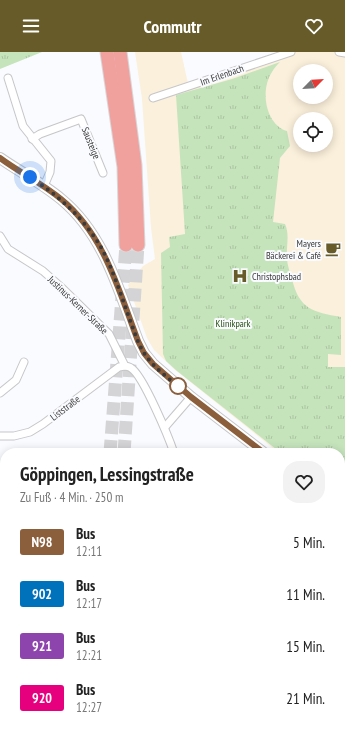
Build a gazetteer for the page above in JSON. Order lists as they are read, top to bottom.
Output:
{
  "streets": {
    "street": [
      "Im Erlenbach",
      "Sausteige",
      "Justinus-Kerner-Straße",
      "Liststraße"
    ]
  },
  "crossings": [
    ["Justinus-Kerner-Straße", "Liststraße"]
  ],
  "parks": ["Klinikpark"],
  "places": {
    "cafe": ["Mayers Bäckerei & Café"],
    "hospital": ["Christophsbad"]
  },
  "lines": ["bus line N98"],
  "north": "top right",
  "page": {
    "header": "Commutr",
    "heading": ["Göppingen, Lessingstraße", "Zu Fuß · 4 Min. · 250 m"],
    "list": [
      {
        "mark": "N98",
        "name": "Bus",
        "note": "12:11",
        "value": "5 Min."
      },
      {
        "mark": "902",
        "name": "Bus",
        "note": "12:17",
        "value": "11 Min."
      },
      {
        "mark": "921",
        "name": "Bus",
        "note": "12:21",
        "value": "15 Min."
      },
      {
        "mark": "920",
        "name": "Bus",
        "note": "12:27",
        "value": "21 Min."
      }
    ]
  }
}
